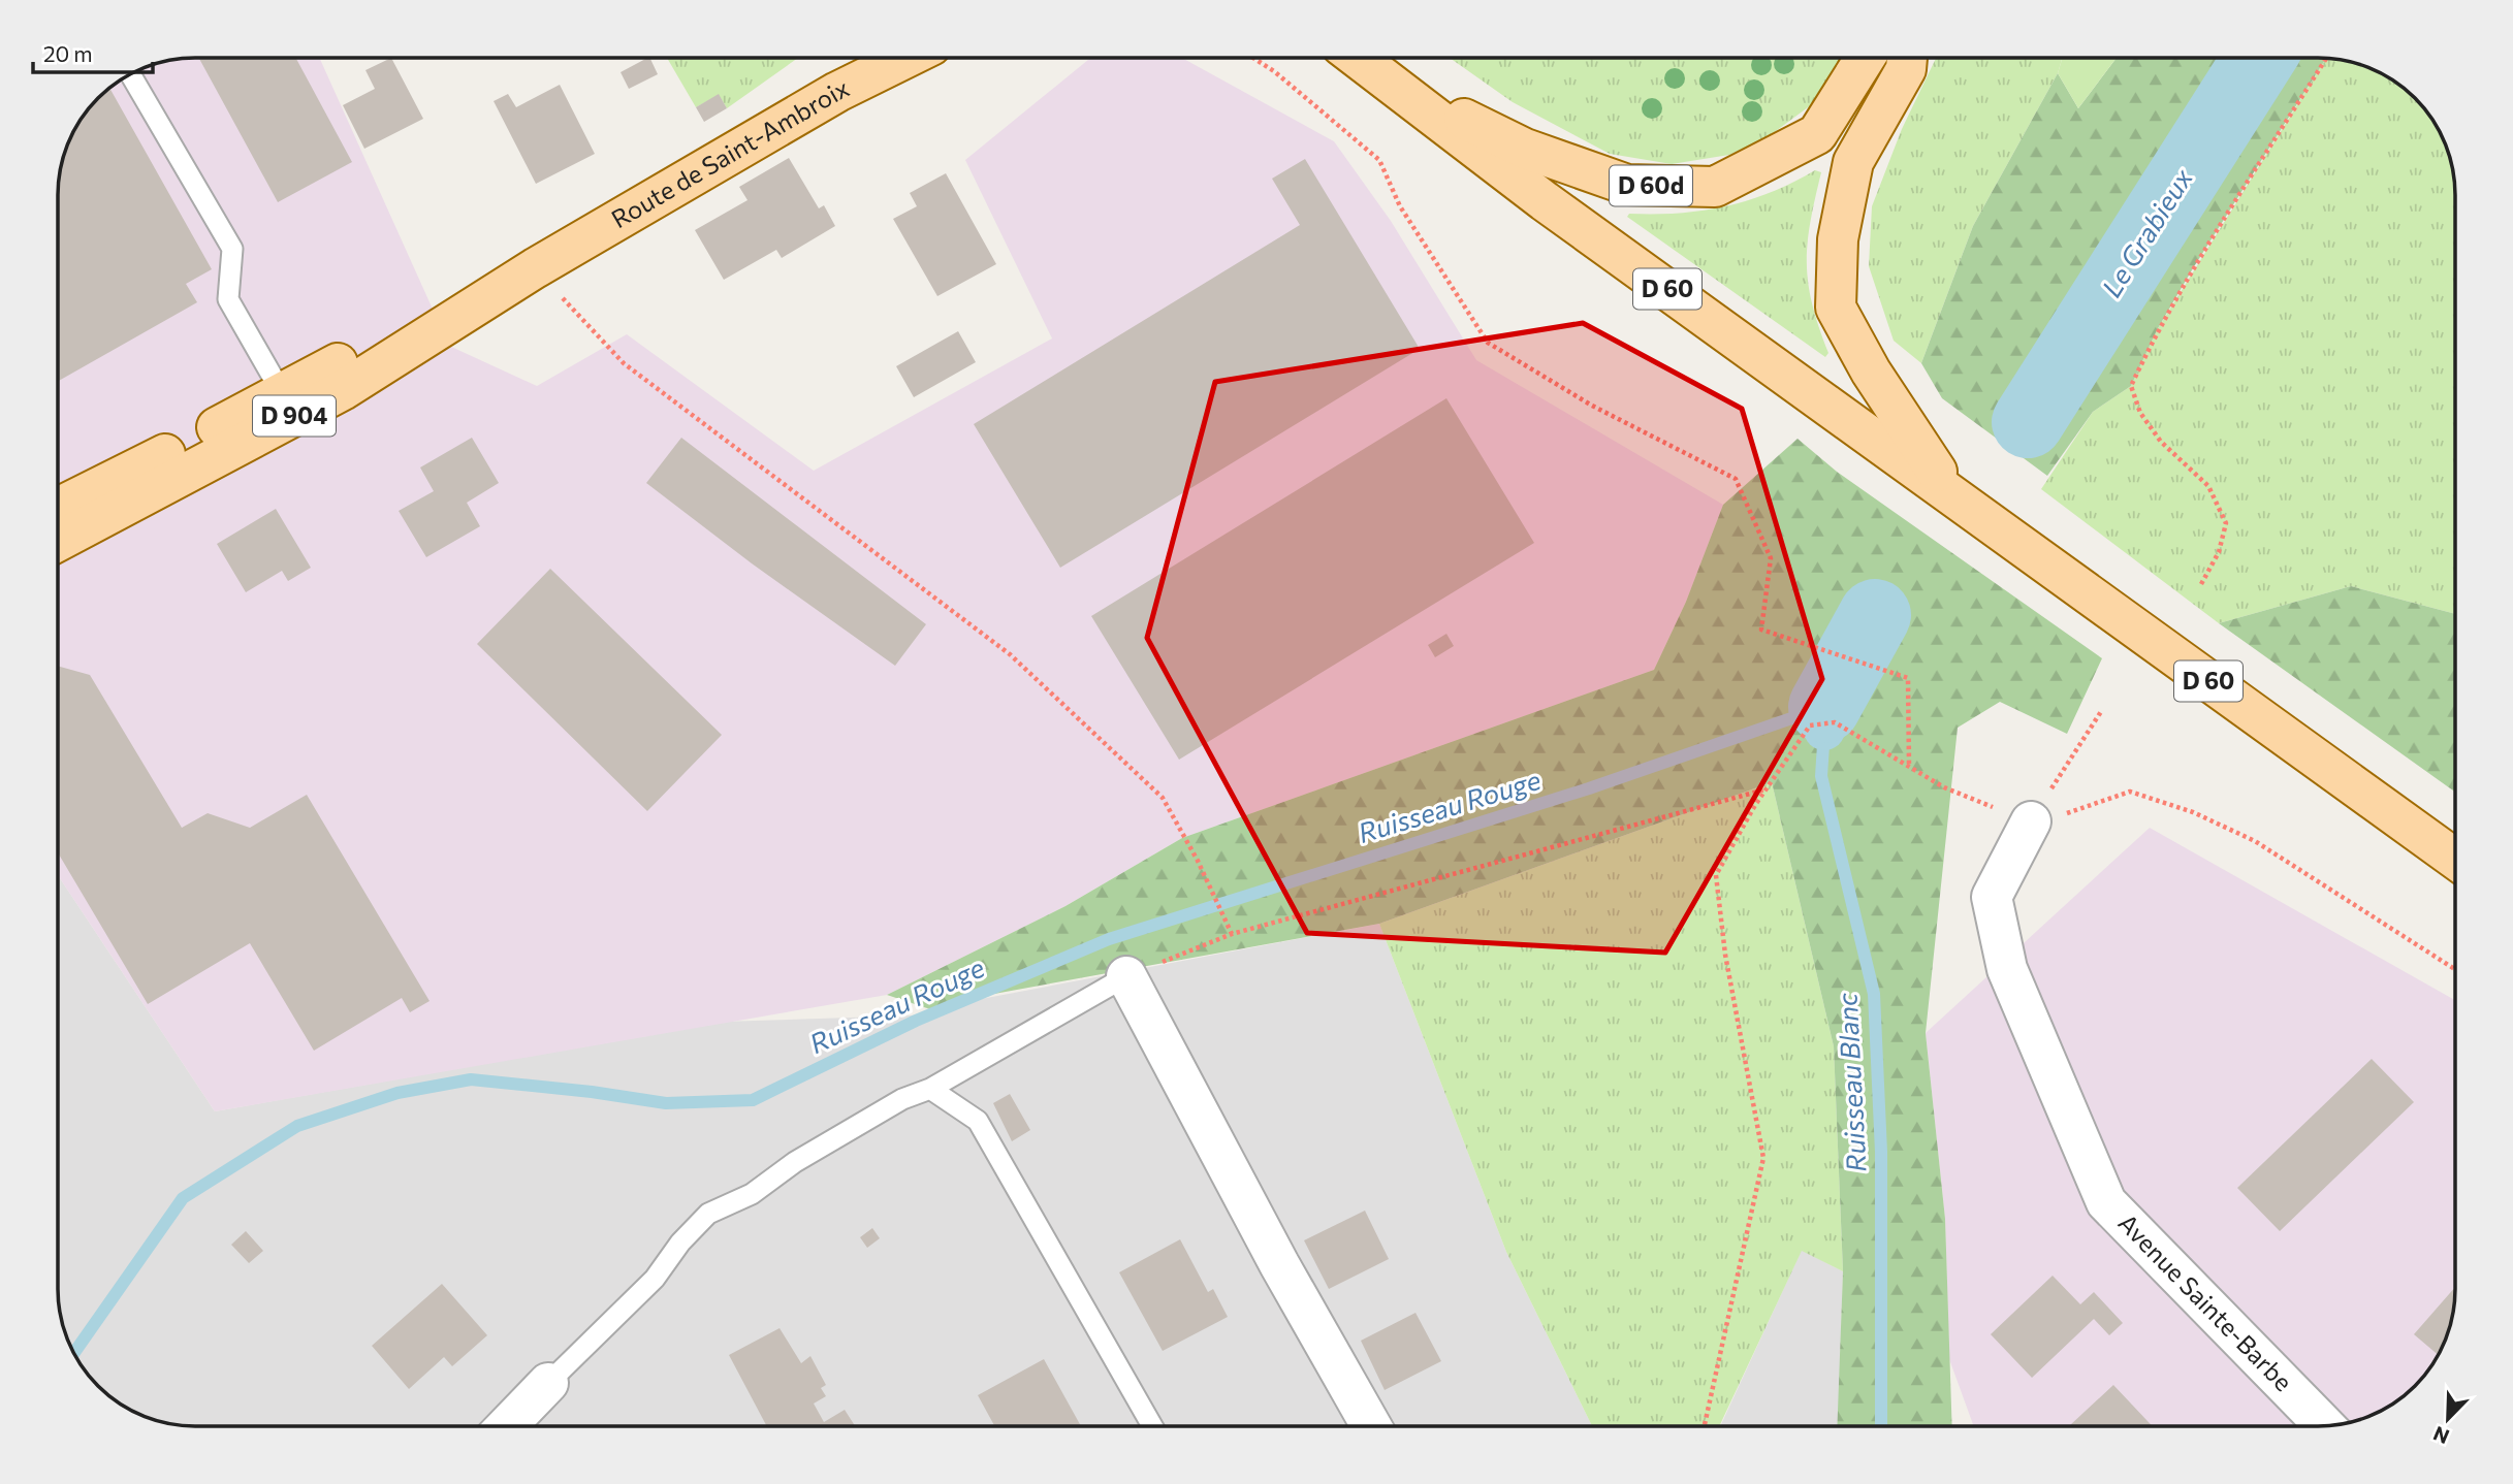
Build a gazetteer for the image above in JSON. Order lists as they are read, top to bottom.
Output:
{
  "streets": {
    "main road": [
      "Route de Saint-Ambroix",
      "D 60d",
      "D 60",
      "D 904"
    ],
    "street": ["Avenue Sainte-Barbe"]
  },
  "crossings": [
    ["D 60d", "D 60"]
  ],
  "water": ["Le Grabieux", "Ruisseau Rouge", "Ruisseau Blanc"],
  "scale_bar": "20 m",
  "north": "bottom left"
}
